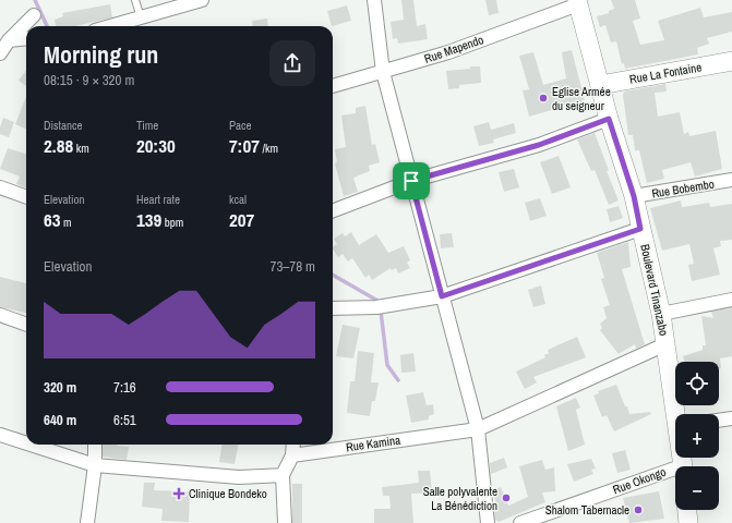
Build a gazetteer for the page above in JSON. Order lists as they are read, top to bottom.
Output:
{
  "streets": {
    "street": [
      "Rue Mapendo",
      "Rue La Fontaine",
      "Rue Bobembo",
      "Boulevard Tinanzabo",
      "Rue Kamina",
      "Rue Okongo"
    ]
  },
  "crossings": [
    ["Rue Mapendo", "Boulevard Tinanzabo"],
    ["Rue La Fontaine", "Boulevard Tinanzabo"],
    ["Rue Bobembo", "Boulevard Tinanzabo"],
    ["Boulevard Tinanzabo", "Rue Kamina"]
  ],
  "places": {
    "other": ["Eglise Armée du seigneur", "Salle polyvalente La Bénédiction", "Shalom Tabernacle"],
    "health": ["Clinique Bondeko"]
  },
  "page": {
    "heading": ["Morning run", "08:15 · 9 × 320 m"],
    "stats": [
      ["Distance", "2.88 km"],
      ["Time", "20:30"],
      ["Pace", "7:07 /km"],
      ["Elevation", "63 m"],
      ["Heart rate", "139 bpm"],
      ["kcal", "207"]
    ],
    "chart": ["Elevation", "73–78 m"],
    "map_buttons": ["+", "−"],
    "list": [
      {
        "name": "320 m",
        "note": "7:16"
      },
      {
        "name": "640 m",
        "note": "6:51"
      }
    ]
  }
}
